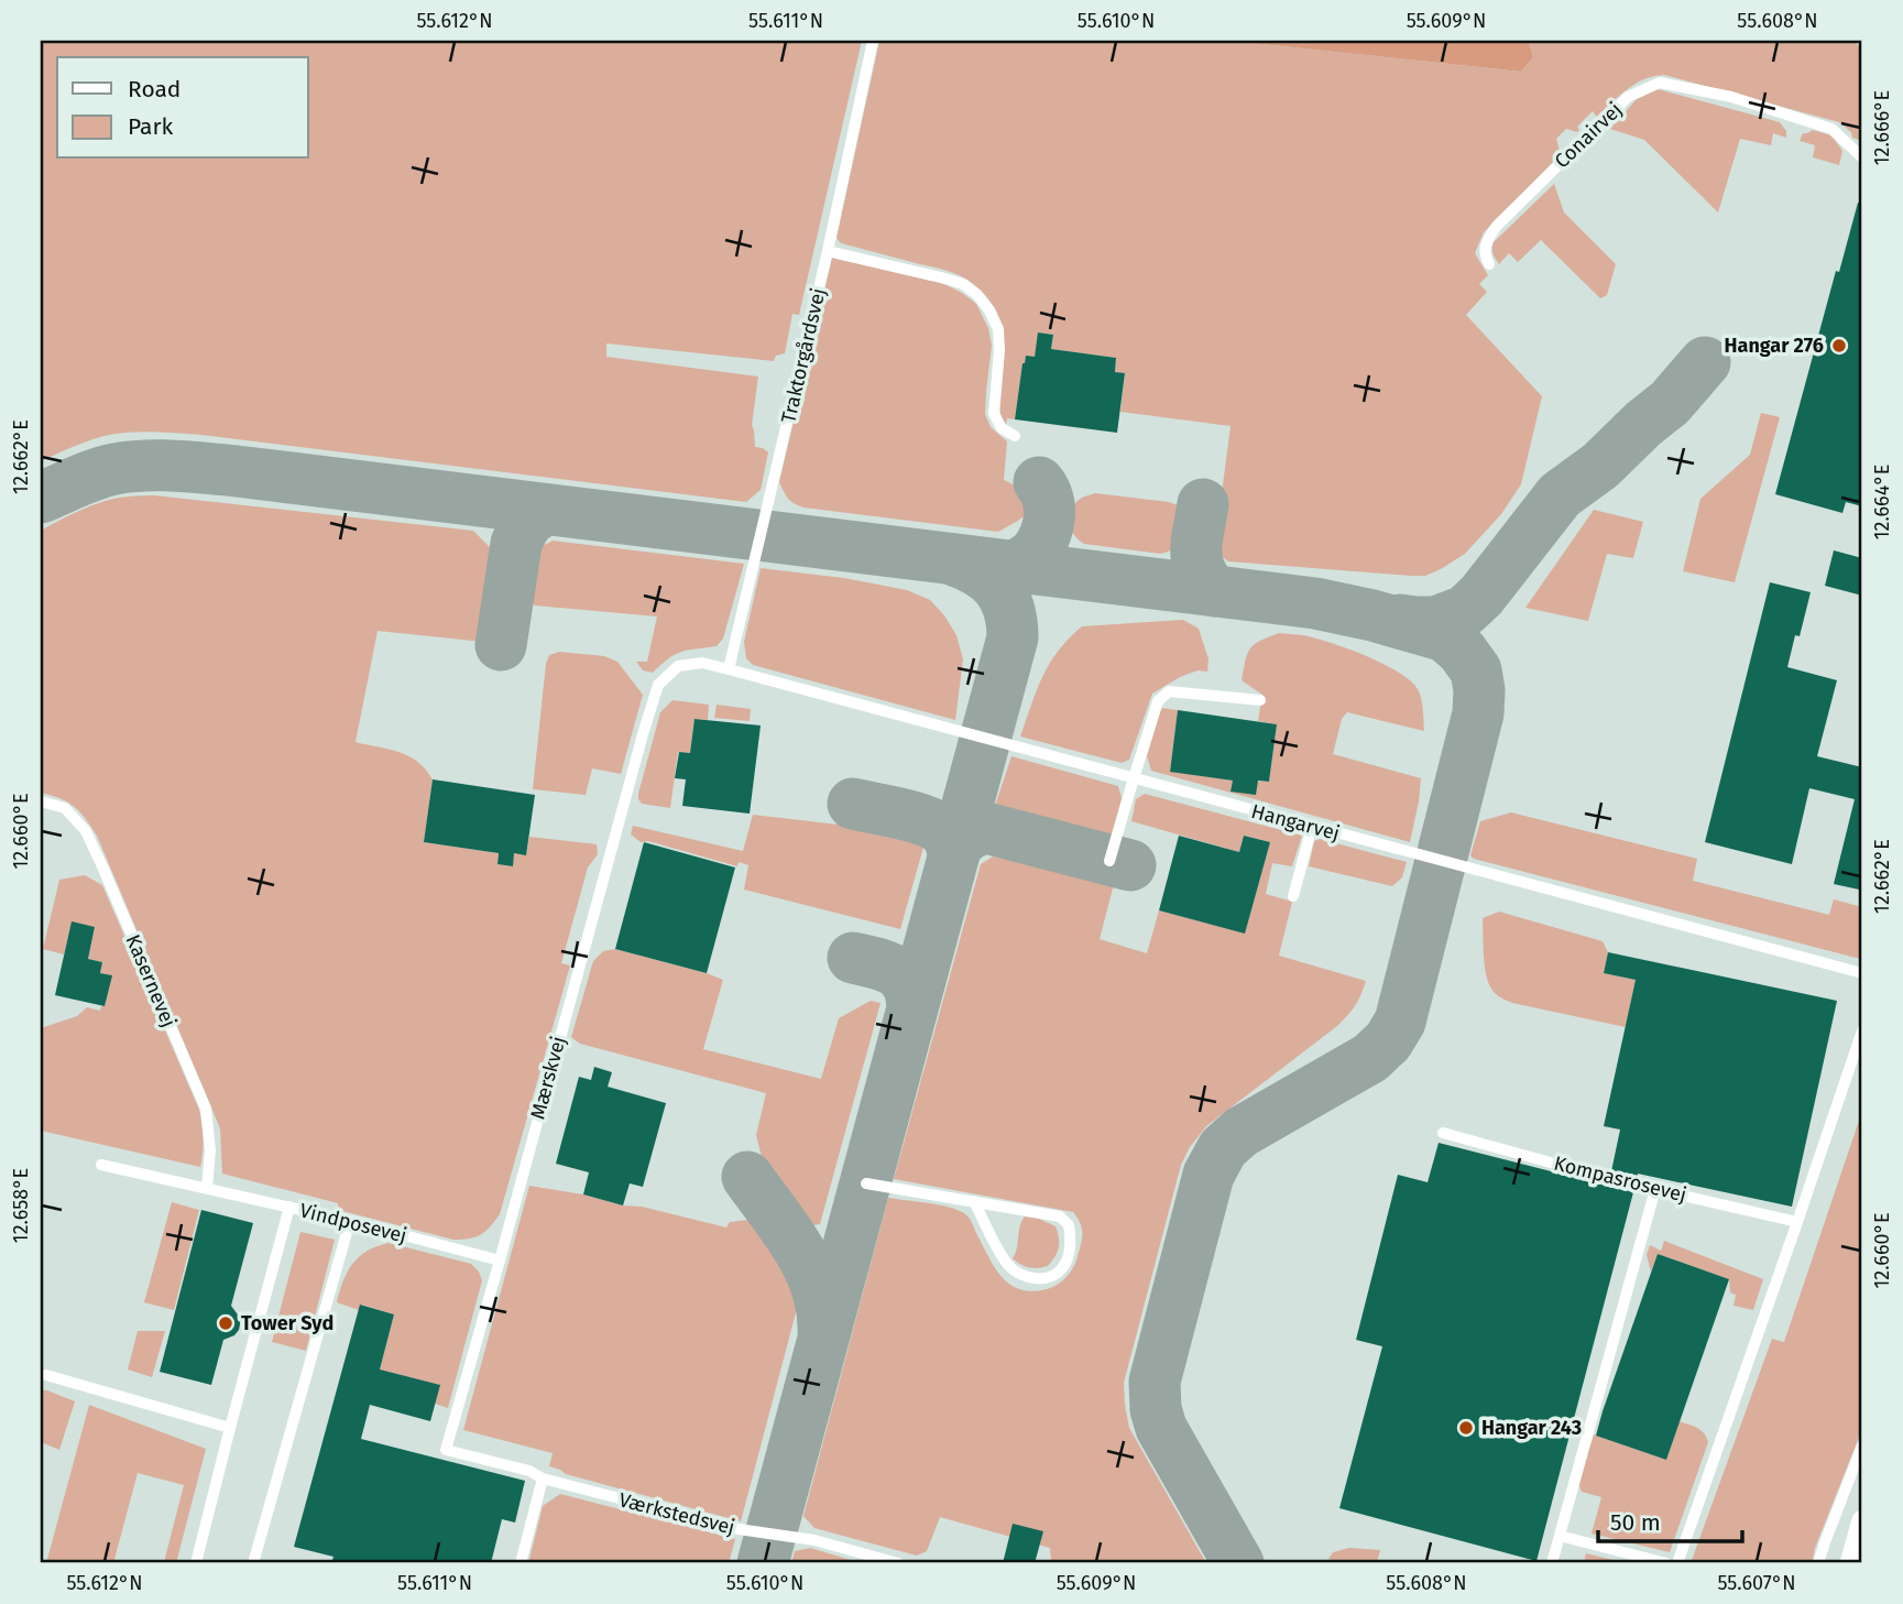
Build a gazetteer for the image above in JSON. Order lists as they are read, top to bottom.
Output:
{
  "streets": {
    "lane": [
      "Conairvej",
      "Traktorgårdsvej",
      "Hangarvej",
      "Kasernevej",
      "Mærskvej",
      "Kompasrosevej",
      "Vindposevej",
      "Værkstedsvej"
    ]
  },
  "crossings": [
    ["Traktorgårdsvej", "Hangarvej"],
    ["Traktorgårdsvej", "Mærskvej"],
    ["Hangarvej", "Mærskvej"],
    ["Kasernevej", "Vindposevej"],
    ["Mærskvej", "Vindposevej"],
    ["Mærskvej", "Værkstedsvej"]
  ],
  "places": ["Hangar 276", "Tower Syd", "Hangar 243"],
  "legend": ["Road", "Park"],
  "scale_bar": "50 m",
  "coordinates": [
    "55.612°N",
    "55.611°N",
    "55.610°N",
    "55.609°N",
    "55.608°N",
    "12.666°E",
    "12.662°E",
    "12.664°E",
    "12.660°E",
    "12.658°E",
    "55.607°N"
  ]
}
